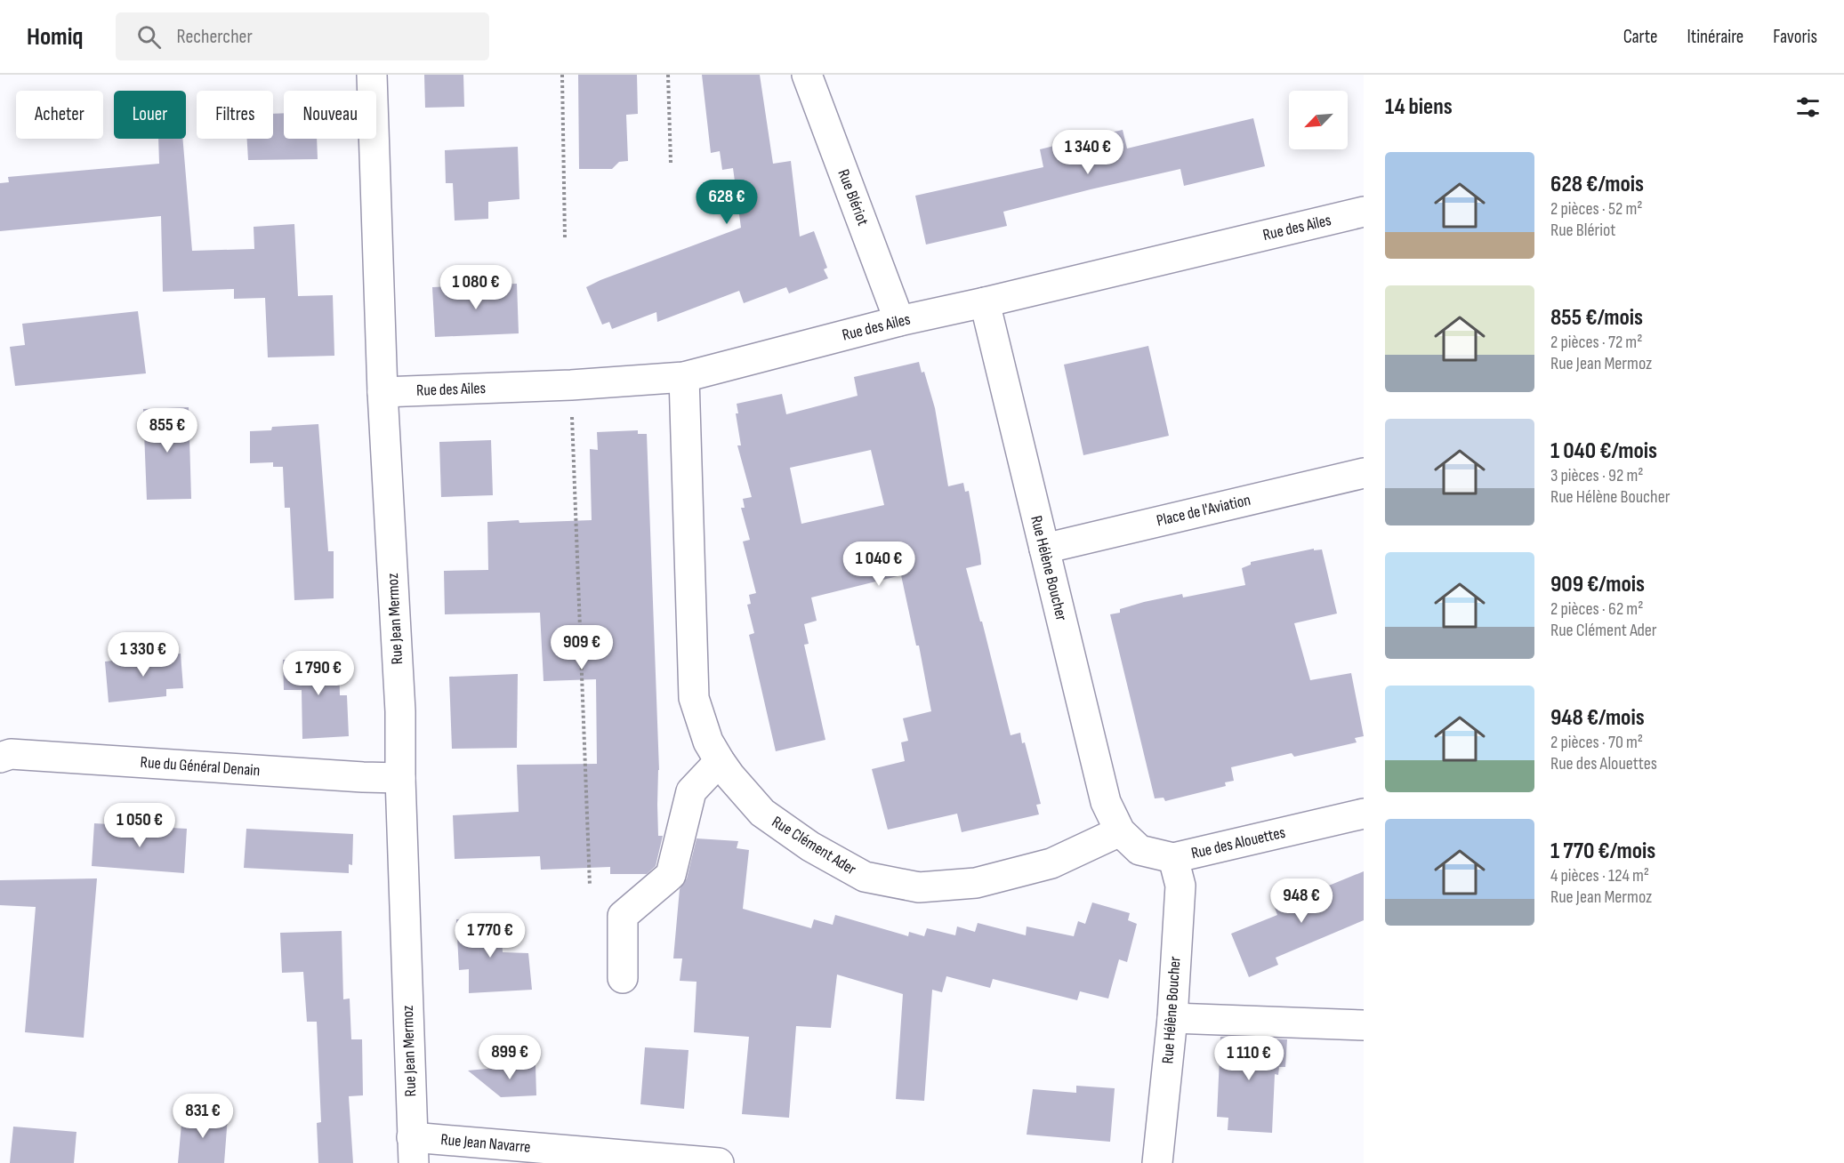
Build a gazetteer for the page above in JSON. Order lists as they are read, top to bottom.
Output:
{
  "streets": {
    "street": [
      "Rue Blériot",
      "Rue des Ailes",
      "Place de l'Aviation",
      "Rue Hélène Boucher",
      "Rue Jean Mermoz",
      "Rue du Général Denain",
      "Rue des Alouettes",
      "Rue Clément Ader",
      "Rue Jean Navarre"
    ]
  },
  "crossings": [
    ["Rue Blériot", "Rue des Ailes"],
    ["Rue des Ailes", "Rue Hélène Boucher"],
    ["Rue des Ailes", "Rue Jean Mermoz"],
    ["Rue des Ailes", "Rue Clément Ader"],
    ["Place de l'Aviation", "Rue Hélène Boucher"],
    ["Rue Hélène Boucher", "Rue des Alouettes"],
    ["Rue Hélène Boucher", "Rue Clément Ader"],
    ["Rue Jean Mermoz", "Rue du Général Denain"],
    ["Rue Jean Mermoz", "Rue Jean Navarre"],
    ["Rue des Alouettes", "Rue Clément Ader"]
  ],
  "north": "bottom left",
  "page": {
    "header": "Homiq",
    "search": "Rechercher",
    "nav": ["Carte", "Itinéraire", "Favoris"],
    "heading": "14 biens",
    "chip": [
      "Acheter",
      "Louer",
      "Filtres",
      "Nouveau"
    ],
    "price": [
      "1 340 €",
      "628 €",
      "1 080 €",
      "855 €",
      "1 040 €",
      "909 €",
      "1 330 €",
      "1 790 €",
      "1 050 €",
      "948 €",
      "1 770 €",
      "899 €",
      "1 110 €",
      "831 €"
    ],
    "list": [
      {
        "name": "628 €/mois",
        "note": "2 pièces · 52 m² · Rue Blériot"
      },
      {
        "name": "855 €/mois",
        "note": "2 pièces · 72 m² · Rue Jean Mermoz"
      },
      {
        "name": "1 040 €/mois",
        "note": "3 pièces · 92 m² · Rue Hélène Boucher"
      },
      {
        "name": "909 €/mois",
        "note": "2 pièces · 62 m² · Rue Clément Ader"
      },
      {
        "name": "948 €/mois",
        "note": "2 pièces · 70 m² · Rue des Alouettes"
      },
      {
        "name": "1 770 €/mois",
        "note": "4 pièces · 124 m² · Rue Jean Mermoz"
      }
    ]
  }
}
